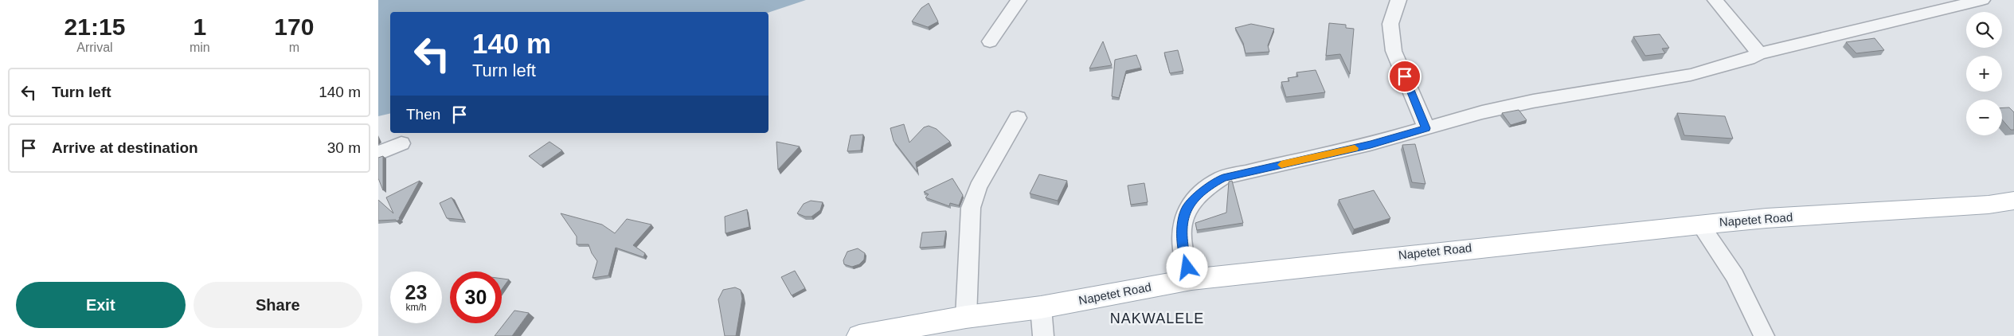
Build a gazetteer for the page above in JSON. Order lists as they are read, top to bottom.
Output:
{
  "streets": {
    "main road": ["Napetet Road"]
  },
  "districts": ["NAKWALELE"],
  "page": {
    "eta": [
      "21:15",
      "Arrival",
      "1",
      "min",
      "170",
      "m"
    ],
    "map_buttons": ["+", "−"],
    "turn": ["140 m", "Turn left"],
    "list": [
      {
        "name": "Turn left",
        "value": "140 m"
      },
      {
        "name": "Arrive at destination",
        "value": "30 m"
      }
    ],
    "then": "Then",
    "speed": "23 km/h",
    "limit": "30",
    "buttons": ["Exit", "Share"]
  }
}
